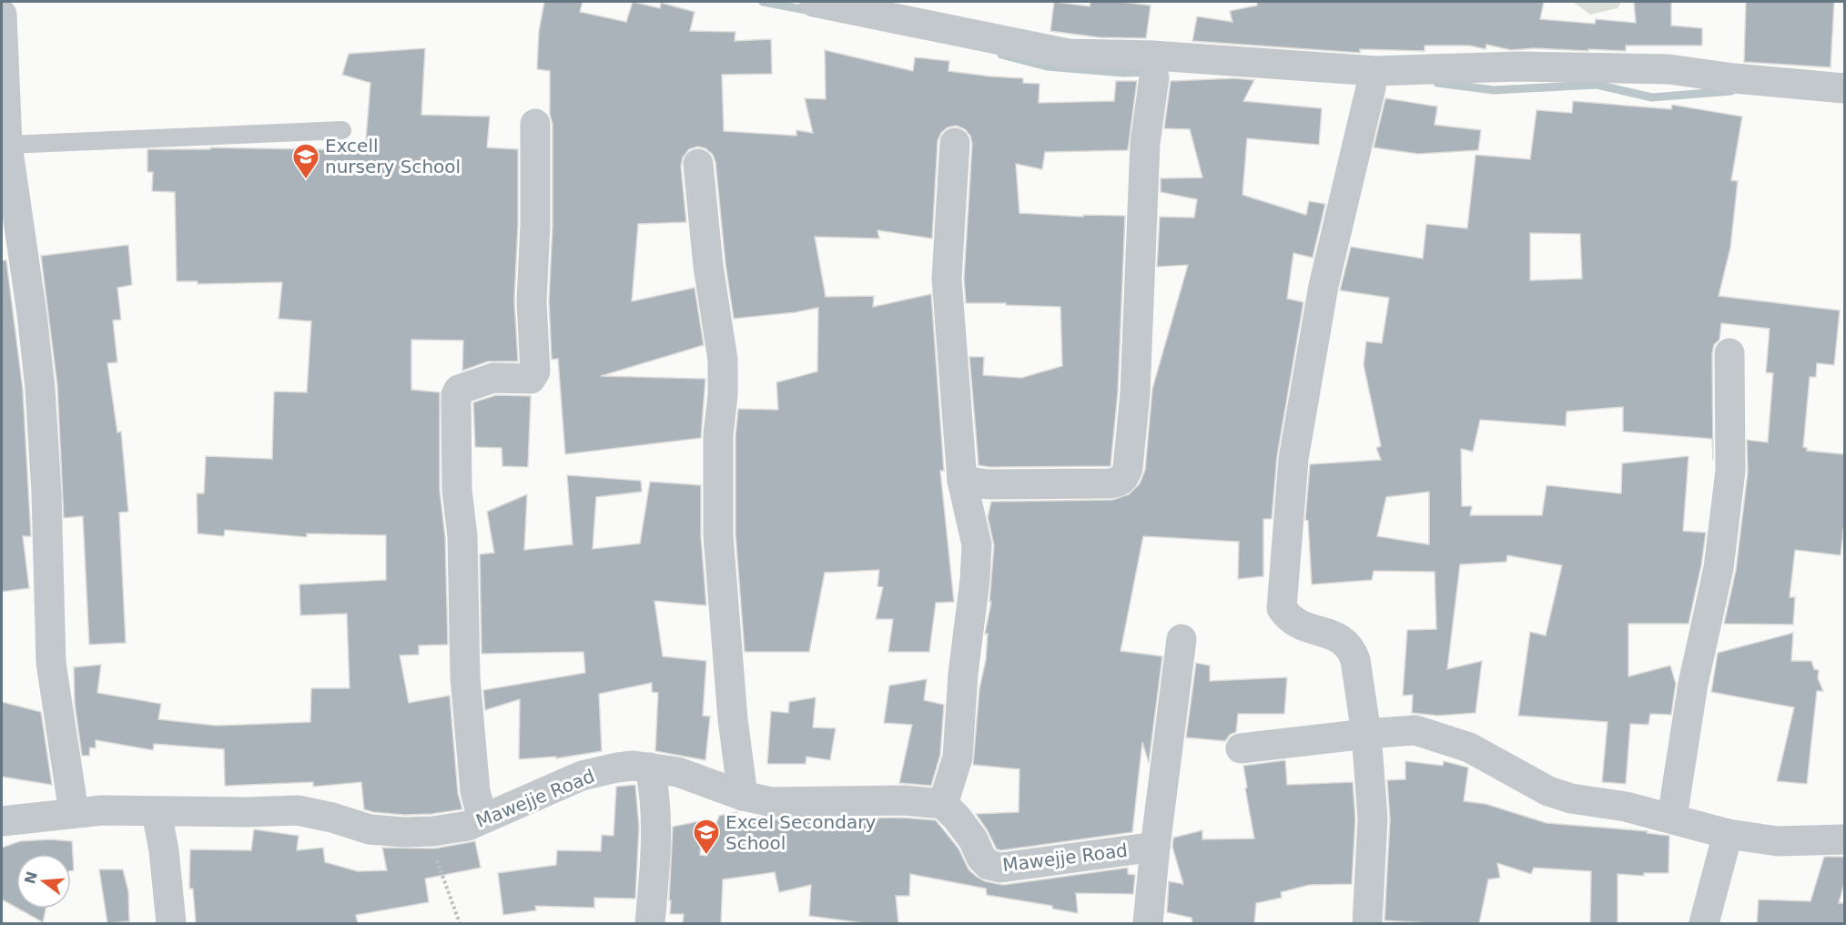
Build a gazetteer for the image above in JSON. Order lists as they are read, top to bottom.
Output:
{
  "streets": {
    "street": ["Mawejje Road"]
  },
  "places": {
    "school or university": ["Excell nursery School", "Excel Secondary School"]
  },
  "north": "left"
}
